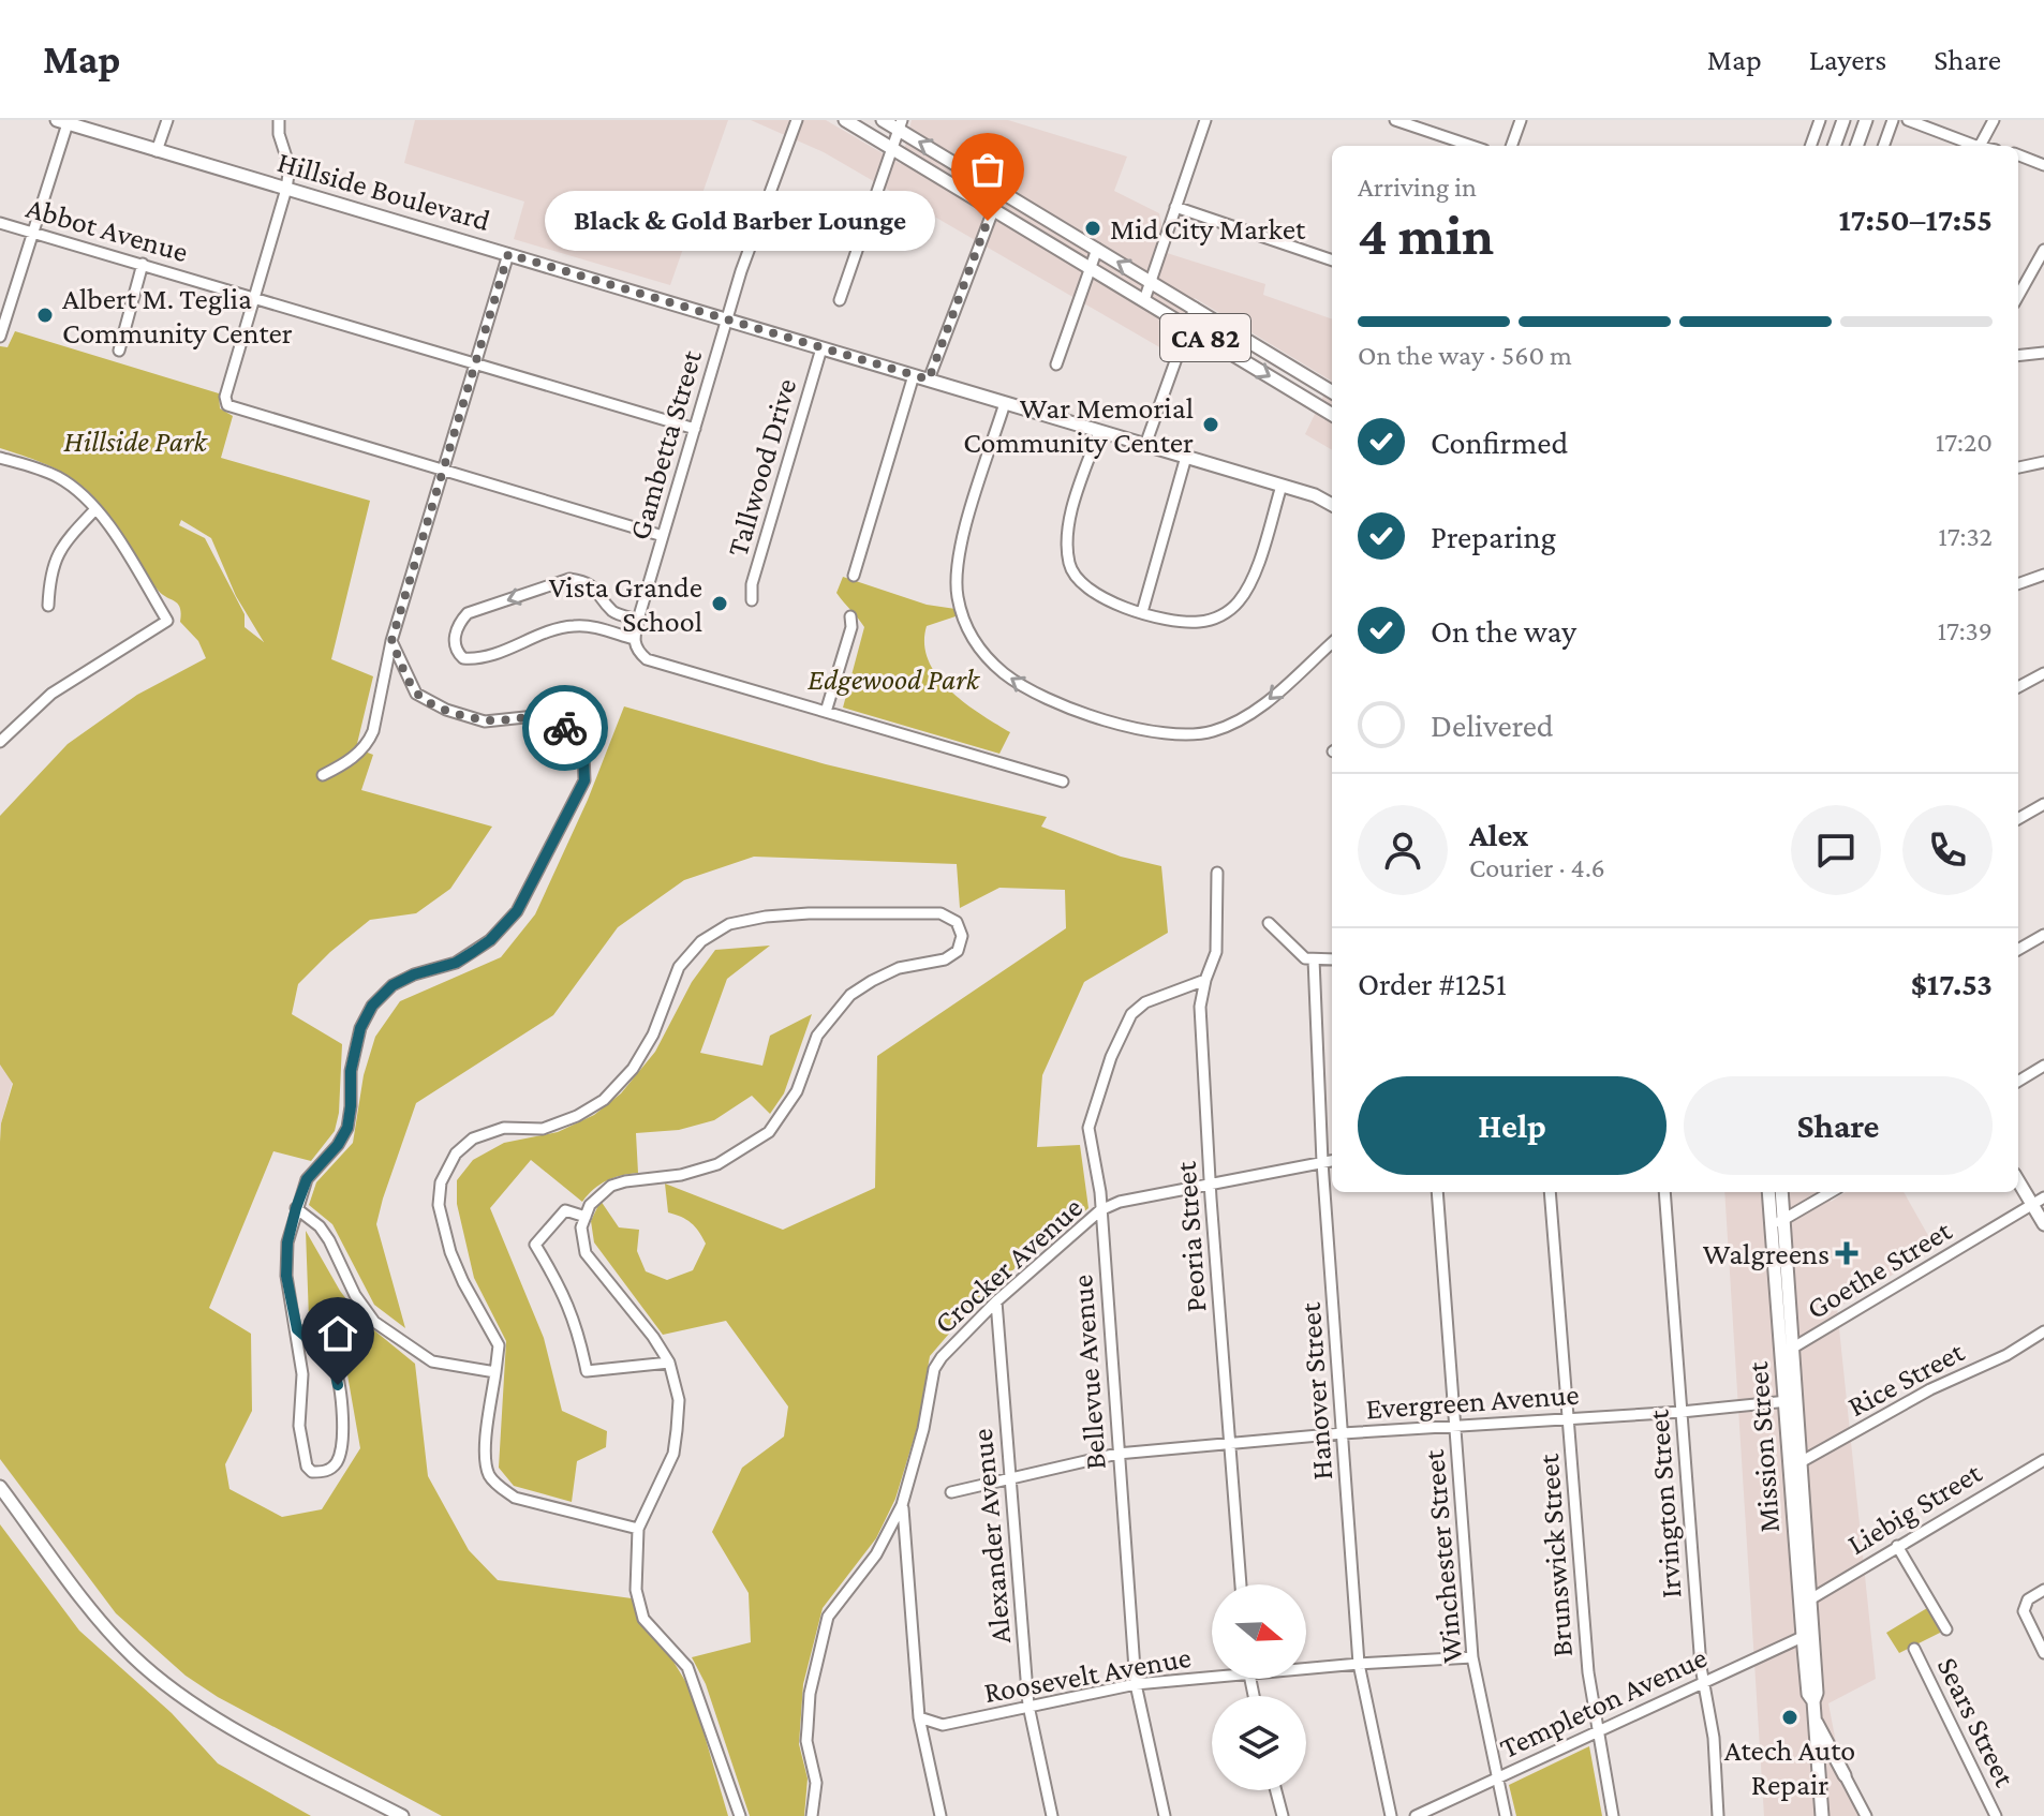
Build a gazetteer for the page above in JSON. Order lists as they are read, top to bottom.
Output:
{
  "streets": {
    "main road": ["Hillside Boulevard", "CA 82", "Mission Street"],
    "street": [
      "Abbot Avenue",
      "Gambetta Street",
      "Tallwood Drive",
      "Peoria Street",
      "Crocker Avenue",
      "Goethe Street",
      "Bellevue Avenue",
      "Rice Street",
      "Hanover Street",
      "Evergreen Avenue",
      "Irvington Street",
      "Liebig Street",
      "Alexander Avenue",
      "Brunswick Street",
      "Winchester Street",
      "Roosevelt Avenue",
      "Templeton Avenue",
      "Sears Street"
    ]
  },
  "crossings": [
    ["Hillside Boulevard", "Gambetta Street"],
    ["Hillside Boulevard", "Tallwood Drive"],
    ["Abbot Avenue", "Gambetta Street"],
    ["Peoria Street", "Crocker Avenue"],
    ["Peoria Street", "Bellevue Avenue"],
    ["Peoria Street", "Evergreen Avenue"],
    ["Crocker Avenue", "Bellevue Avenue"],
    ["Crocker Avenue", "Hanover Street"],
    ["Crocker Avenue", "Alexander Avenue"],
    ["Goethe Street", "Mission Street"],
    ["Bellevue Avenue", "Evergreen Avenue"],
    ["Bellevue Avenue", "Roosevelt Avenue"],
    ["Rice Street", "Mission Street"],
    ["Hanover Street", "Evergreen Avenue"],
    ["Hanover Street", "Roosevelt Avenue"],
    ["Evergreen Avenue", "Mission Street"],
    ["Evergreen Avenue", "Irvington Street"],
    ["Evergreen Avenue", "Alexander Avenue"],
    ["Evergreen Avenue", "Brunswick Street"],
    ["Evergreen Avenue", "Winchester Street"],
    ["Mission Street", "Liebig Street"],
    ["Mission Street", "Templeton Avenue"],
    ["Irvington Street", "Templeton Avenue"],
    ["Alexander Avenue", "Roosevelt Avenue"],
    ["Brunswick Street", "Templeton Avenue"],
    ["Winchester Street", "Roosevelt Avenue"],
    ["Winchester Street", "Templeton Avenue"]
  ],
  "parks": ["Hillside Park", "Edgewood Park"],
  "places": {
    "other": [
      "Black & Gold Barber Lounge",
      "Mid City Market",
      "Albert M. Teglia Community Center",
      "War Memorial Community Center",
      "Vista Grande School",
      "Atech Auto Repair"
    ],
    "health": ["Walgreens"]
  },
  "north": "right",
  "page": {
    "header": "Map",
    "nav": ["Map", "Layers", "Share"],
    "heading": ["4 min", "Arriving in", "17:50–17:55"],
    "panel": [
      "Alex",
      "Courier · 4.6",
      "Order #1251",
      "$17.53"
    ],
    "bubble": "Black & Gold Barber Lounge",
    "bar": "On the way · 560 m",
    "list": [
      ["Confirmed", "17:20"],
      ["Preparing", "17:32"],
      ["On the way", "17:39"],
      "Delivered"
    ],
    "buttons": ["Help", "Share"]
  }
}
